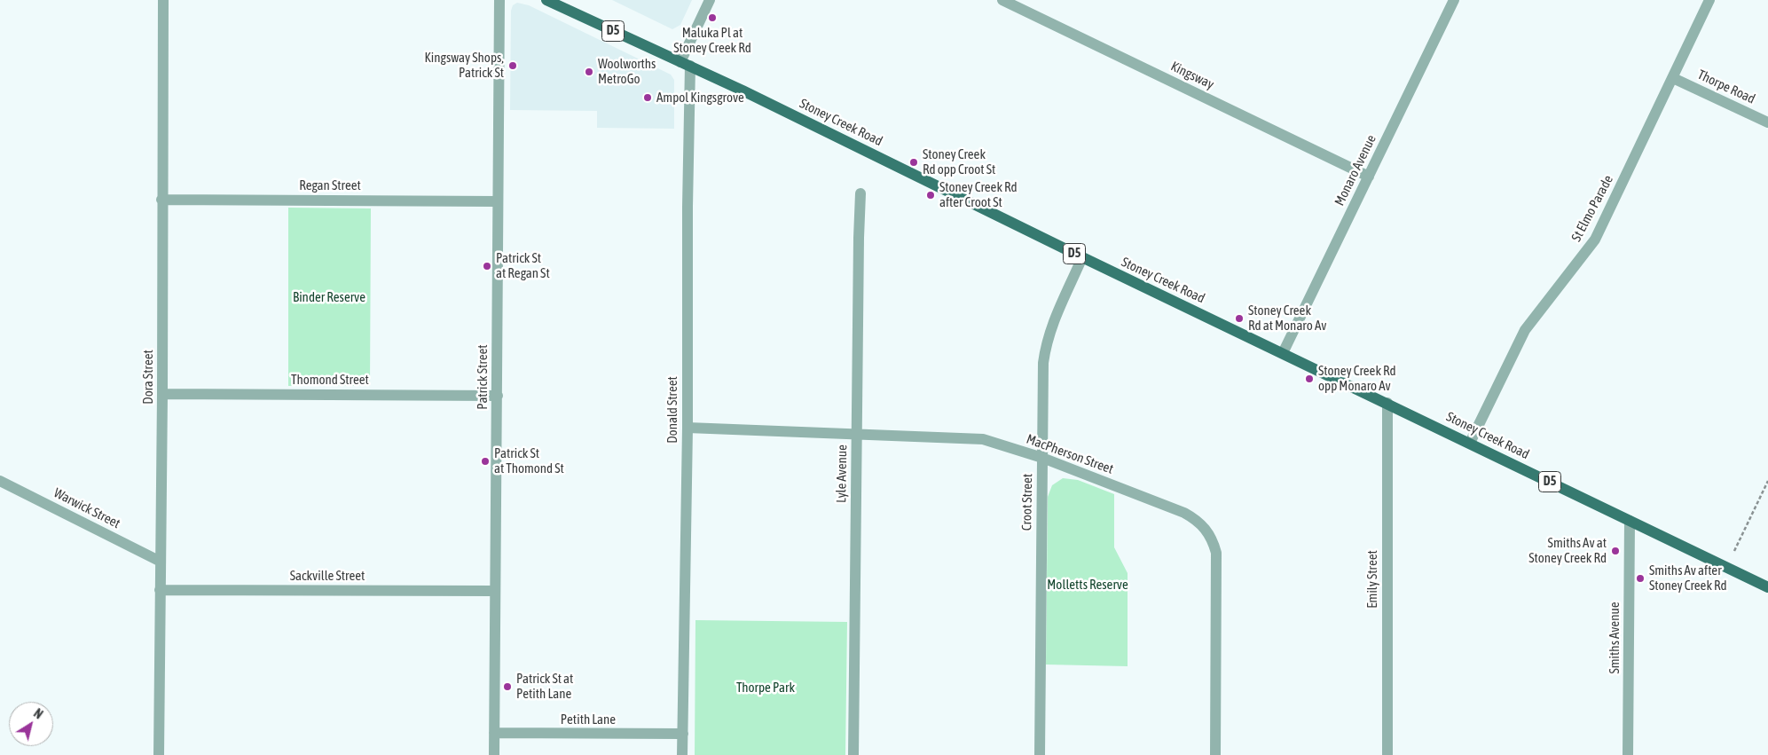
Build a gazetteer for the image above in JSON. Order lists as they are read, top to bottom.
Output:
{
  "streets": {
    "main road": ["D5", "Stoney Creek Road"],
    "street": [
      "Kingsway",
      "Thorpe Road",
      "Monaro Avenue",
      "Regan Street",
      "St Elmo Parade",
      "Dora Street",
      "Patrick Street",
      "Thomond Street",
      "Donald Street",
      "MacPherson Street",
      "Lyle Avenue",
      "Croot Street",
      "Warwick Street",
      "Sackville Street",
      "Emily Street",
      "Smiths Avenue",
      "Petith Lane"
    ]
  },
  "crossings": [
    ["Kingsway", "Monaro Avenue"],
    ["Thorpe Road", "St Elmo Parade"],
    ["Stoney Creek Road", "Monaro Avenue"],
    ["Stoney Creek Road", "St Elmo Parade"],
    ["Stoney Creek Road", "Donald Street"],
    ["Stoney Creek Road", "Croot Street"],
    ["Stoney Creek Road", "Emily Street"],
    ["Stoney Creek Road", "Smiths Avenue"],
    ["Regan Street", "Dora Street"],
    ["Regan Street", "Patrick Street"],
    ["Dora Street", "Thomond Street"],
    ["Dora Street", "Warwick Street"],
    ["Dora Street", "Sackville Street"],
    ["Patrick Street", "Thomond Street"],
    ["Patrick Street", "Sackville Street"],
    ["Patrick Street", "Petith Lane"],
    ["Donald Street", "MacPherson Street"],
    ["Donald Street", "Petith Lane"],
    ["MacPherson Street", "Lyle Avenue"],
    ["MacPherson Street", "Croot Street"]
  ],
  "parks": ["Binder Reserve", "Molletts Reserve", "Thorpe Park"],
  "places": [
    "Maluka Pl at Stoney Creek Rd",
    "Kingsway Shops, Patrick St",
    "Woolworths MetroGo",
    "Ampol Kingsgrove",
    "Stoney Creek Rd opp Croot St",
    "Stoney Creek Rd after Croot St",
    "Patrick St at Regan St",
    "Stoney Creek Rd at Monaro Av",
    "Stoney Creek Rd opp Monaro Av",
    "Patrick St at Thomond St",
    "Smiths Av at Stoney Creek Rd",
    "Smiths Av after Stoney Creek Rd",
    "Patrick St at Petith Lane"
  ],
  "north": "top right"
}
